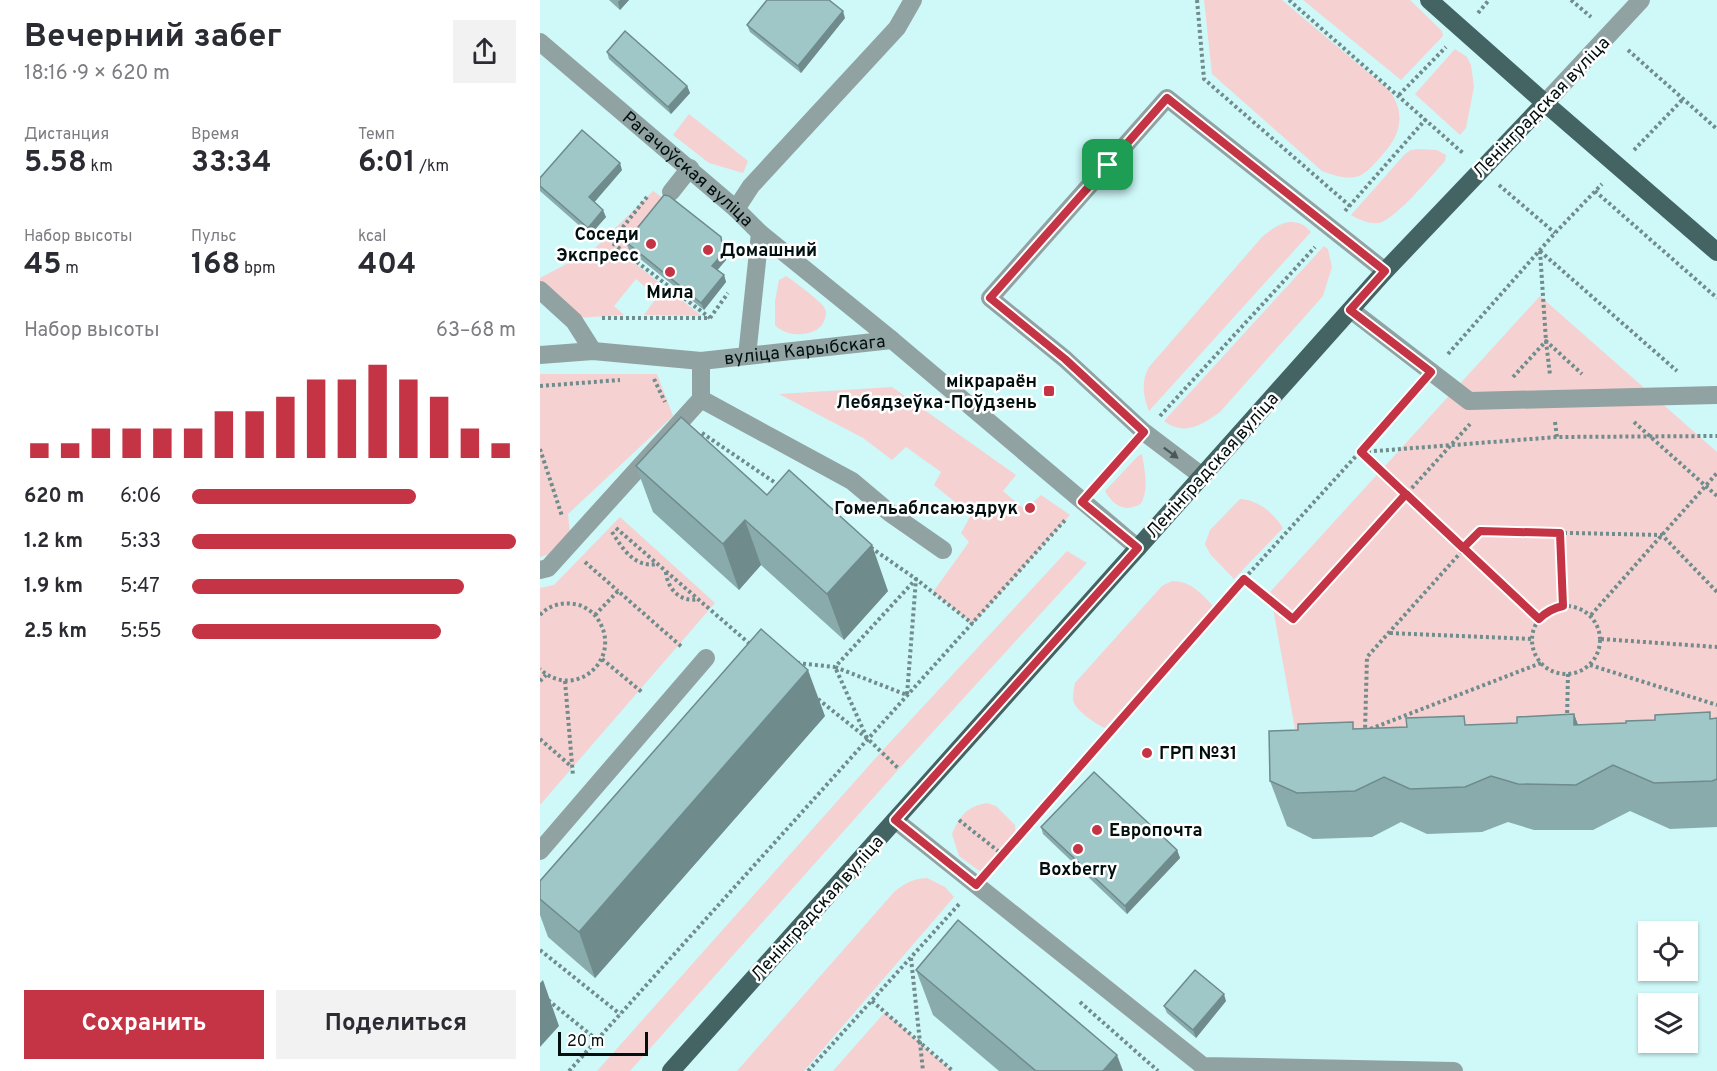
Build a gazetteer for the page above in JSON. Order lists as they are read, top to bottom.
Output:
{
  "streets": {
    "main road": ["Ленінградская вуліца"],
    "street": ["Рагачоўская вуліца", "вуліца Карыбскага"]
  },
  "crossings": [
    ["Ленінградская вуліца", "вуліца Карыбскага"],
    ["Рагачоўская вуліца", "вуліца Карыбскага"]
  ],
  "places": {
    "other": [
      "Соседи Экспресс",
      "Домашний",
      "Мила",
      "Гомельаблсаюздрук",
      "ГРП №31",
      "Европочта",
      "Boxberry"
    ],
    "transit": ["мікрараён Лебядзеўка-Поўдзень"]
  },
  "scale_bar": "20 m",
  "page": {
    "heading": ["Вечерний забег", "18:16 · 9 × 620 m"],
    "stats": [
      ["Дистанция", "5.58 km"],
      ["Время", "33:34"],
      ["Темп", "6:01 /km"],
      ["Набор высоты", "45 m"],
      ["Пульс", "168 bpm"],
      ["kcal", "404"]
    ],
    "chart": ["Набор высоты", "63–68 m"],
    "list": [
      {
        "name": "620 m",
        "note": "6:06"
      },
      {
        "name": "1.2 km",
        "note": "5:33"
      },
      {
        "name": "1.9 km",
        "note": "5:47"
      },
      {
        "name": "2.5 km",
        "note": "5:55"
      }
    ],
    "buttons": ["Сохранить", "Поделиться"],
    "scale": "20 m"
  }
}
